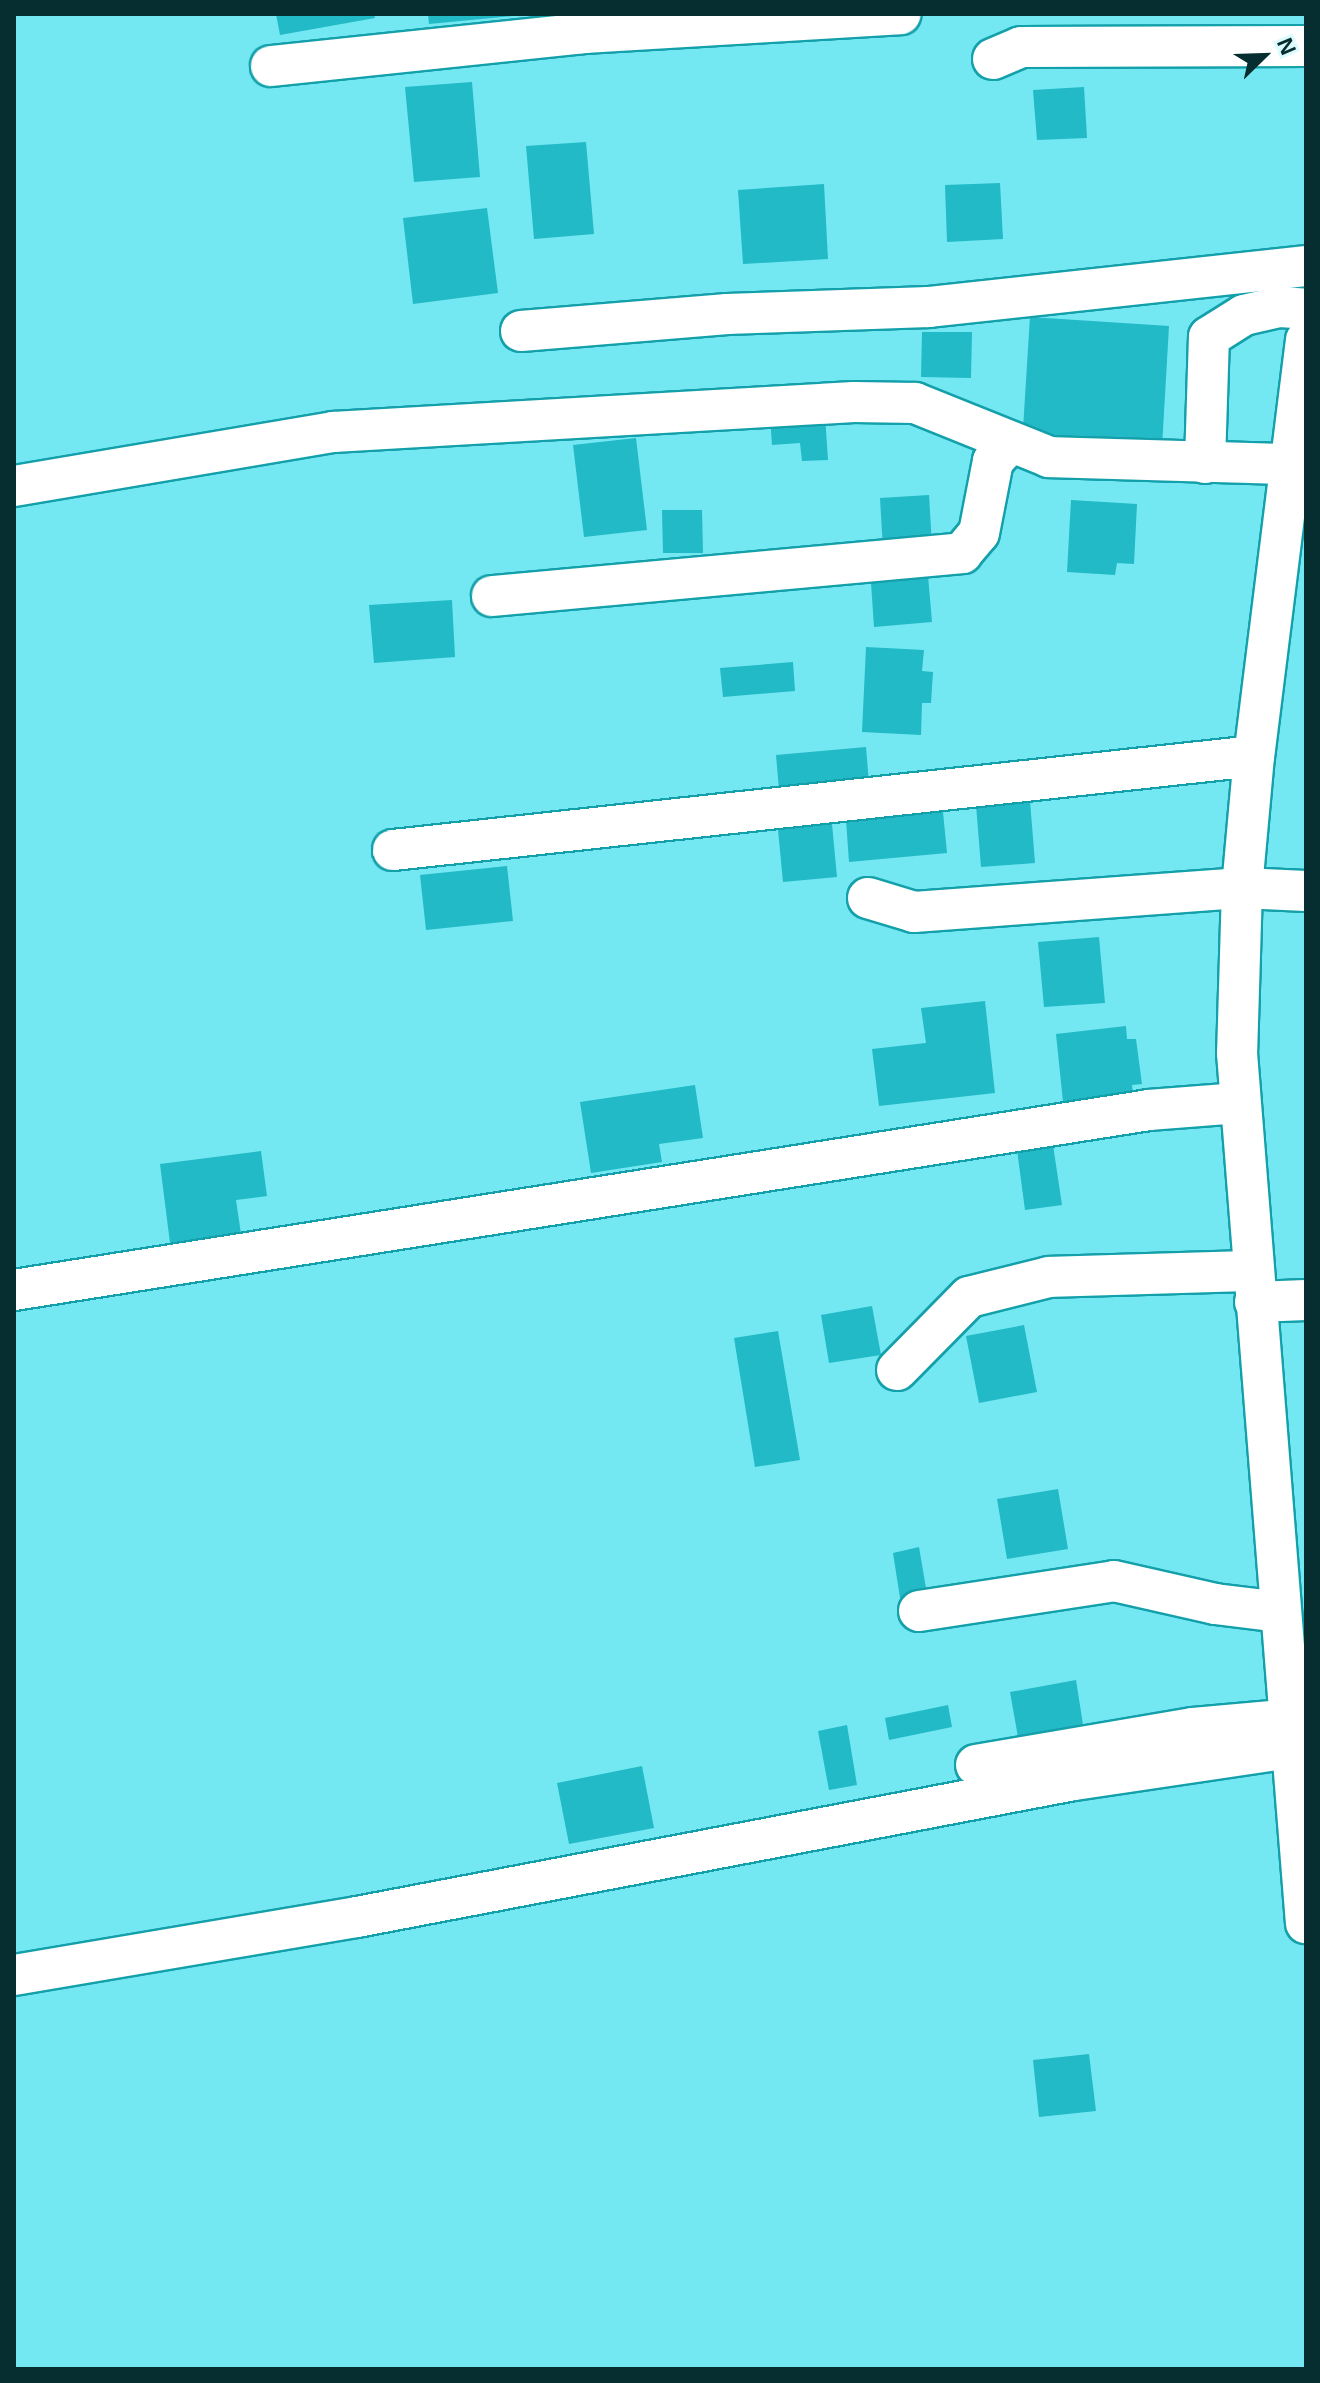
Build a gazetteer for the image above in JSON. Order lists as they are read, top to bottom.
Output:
{
  "north": "top right"
}
